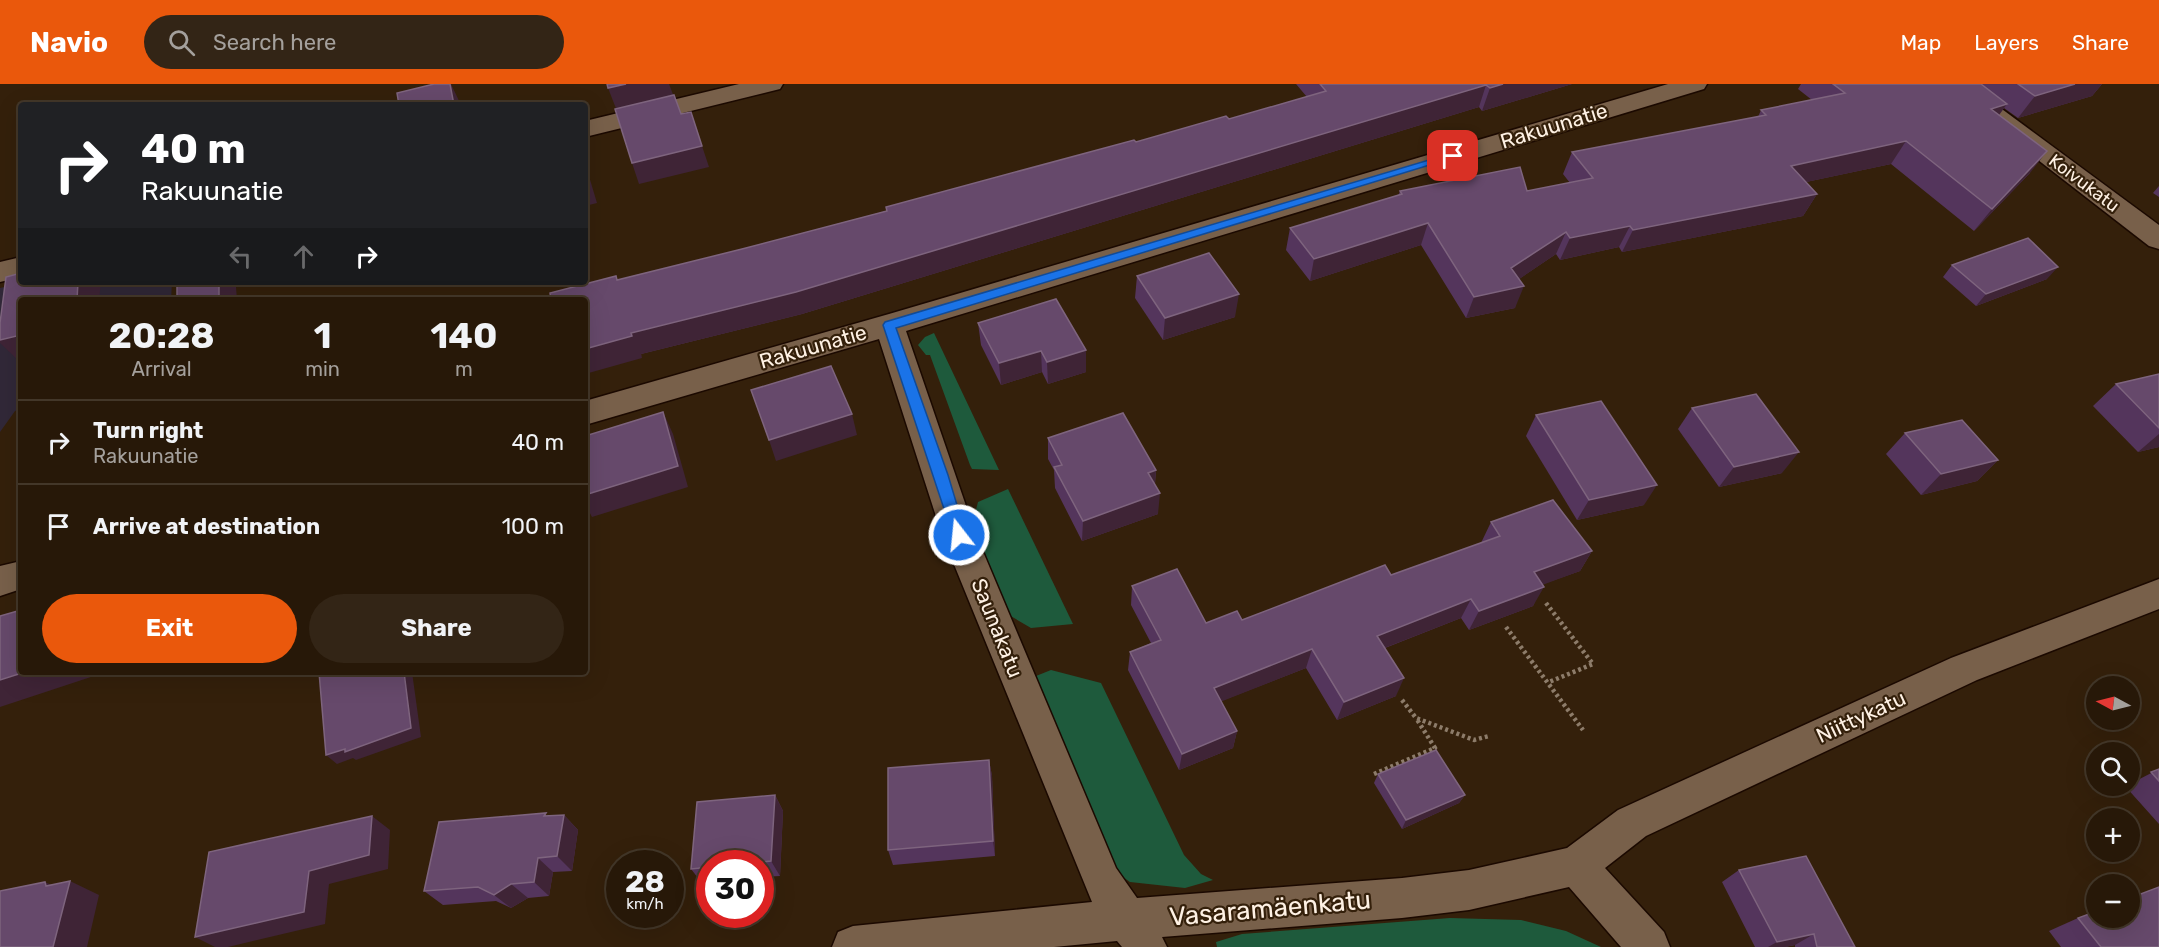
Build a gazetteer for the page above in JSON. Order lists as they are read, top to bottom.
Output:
{
  "streets": {
    "street": [
      "Rakuunatie",
      "Koivukatu",
      "Saunakatu",
      "Niittykatu",
      "Vasaramäenkatu"
    ]
  },
  "crossings": [
    ["Rakuunatie", "Saunakatu"],
    ["Saunakatu", "Vasaramäenkatu"],
    ["Niittykatu", "Vasaramäenkatu"]
  ],
  "north": "left",
  "page": {
    "header": "Navio",
    "search": "Search here",
    "nav": ["Map", "Layers", "Share"],
    "turn": ["40 m", "Rakuunatie"],
    "eta": [
      "20:28",
      "Arrival",
      "1",
      "min",
      "140",
      "m"
    ],
    "list": [
      {
        "name": "Turn right",
        "note": "Rakuunatie",
        "value": "40 m"
      },
      {
        "name": "Arrive at destination",
        "value": "100 m"
      }
    ],
    "buttons": ["Exit", "Share"],
    "map_buttons": ["+", "−"],
    "speed": "28 km/h",
    "limit": "30"
  }
}
